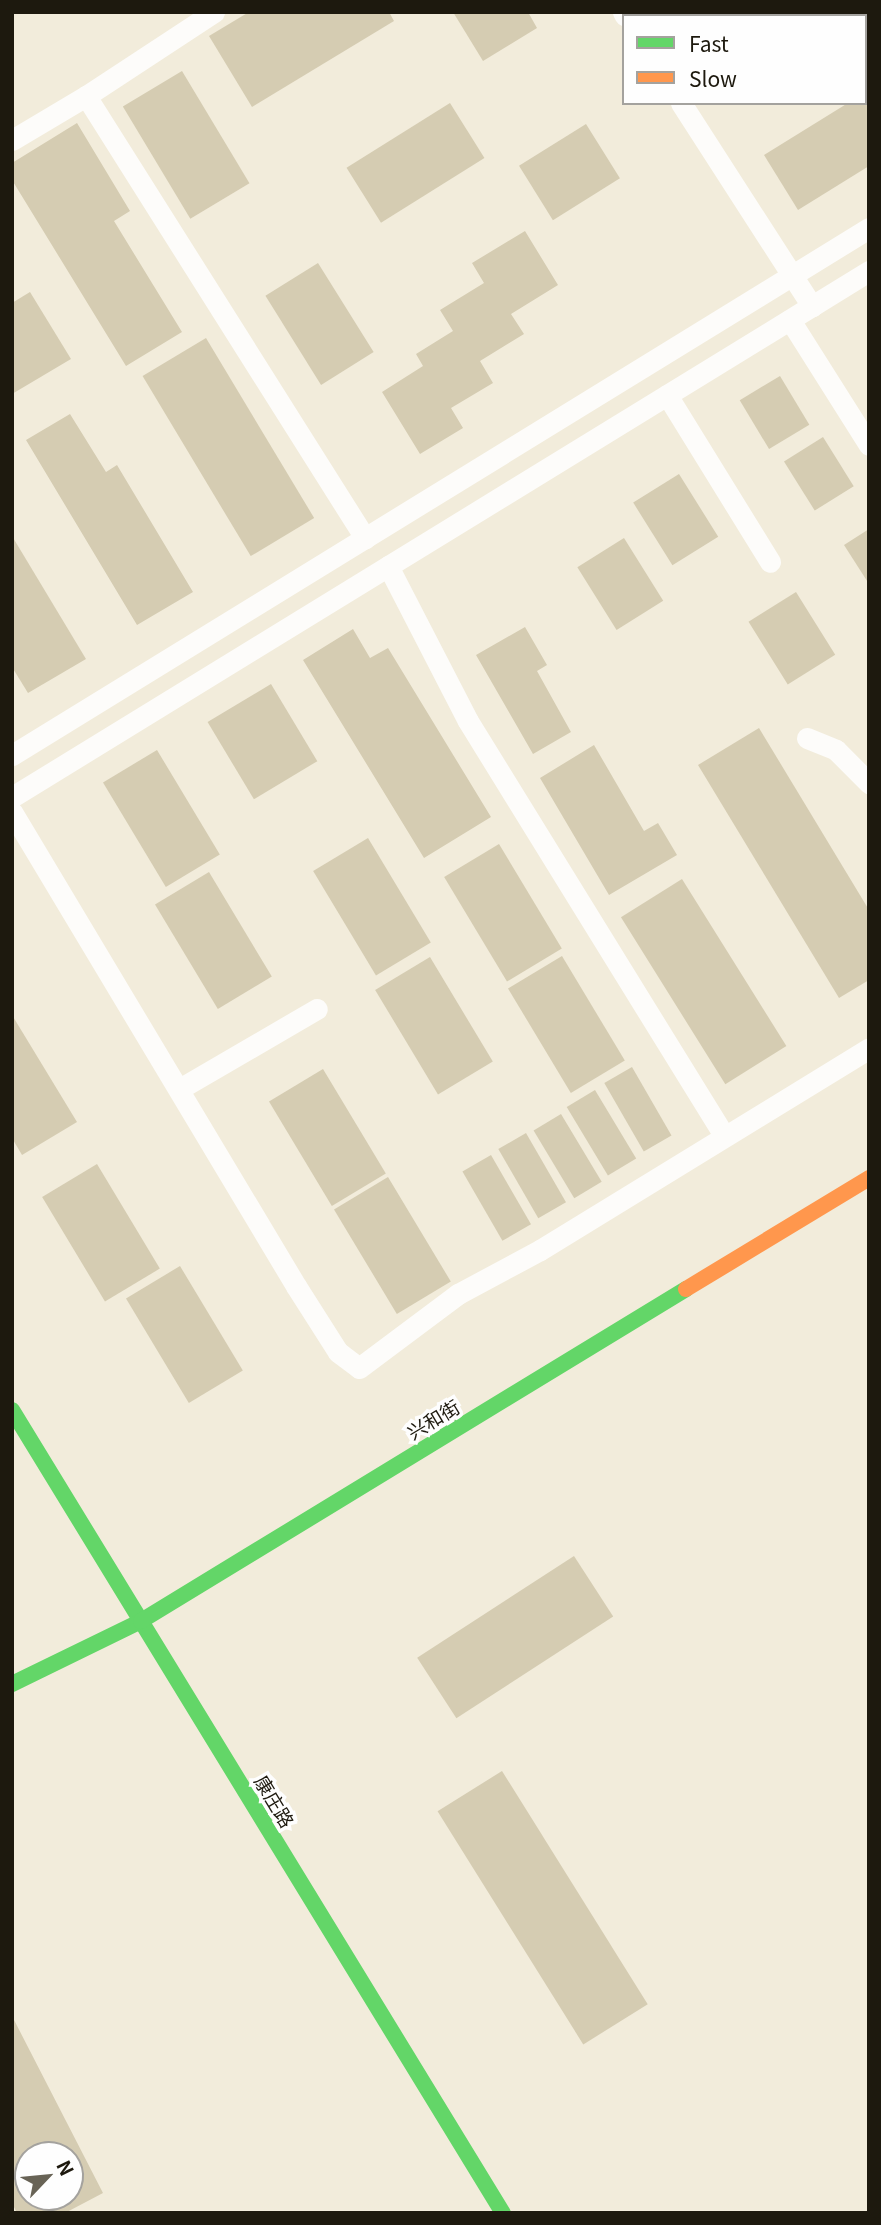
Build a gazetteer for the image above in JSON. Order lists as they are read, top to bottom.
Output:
{
  "streets": {
    "street": ["兴和街", "康庄路"]
  },
  "crossings": [
    ["兴和街", "康庄路"]
  ],
  "legend": ["Fast", "Slow"],
  "north": "top right"
}
